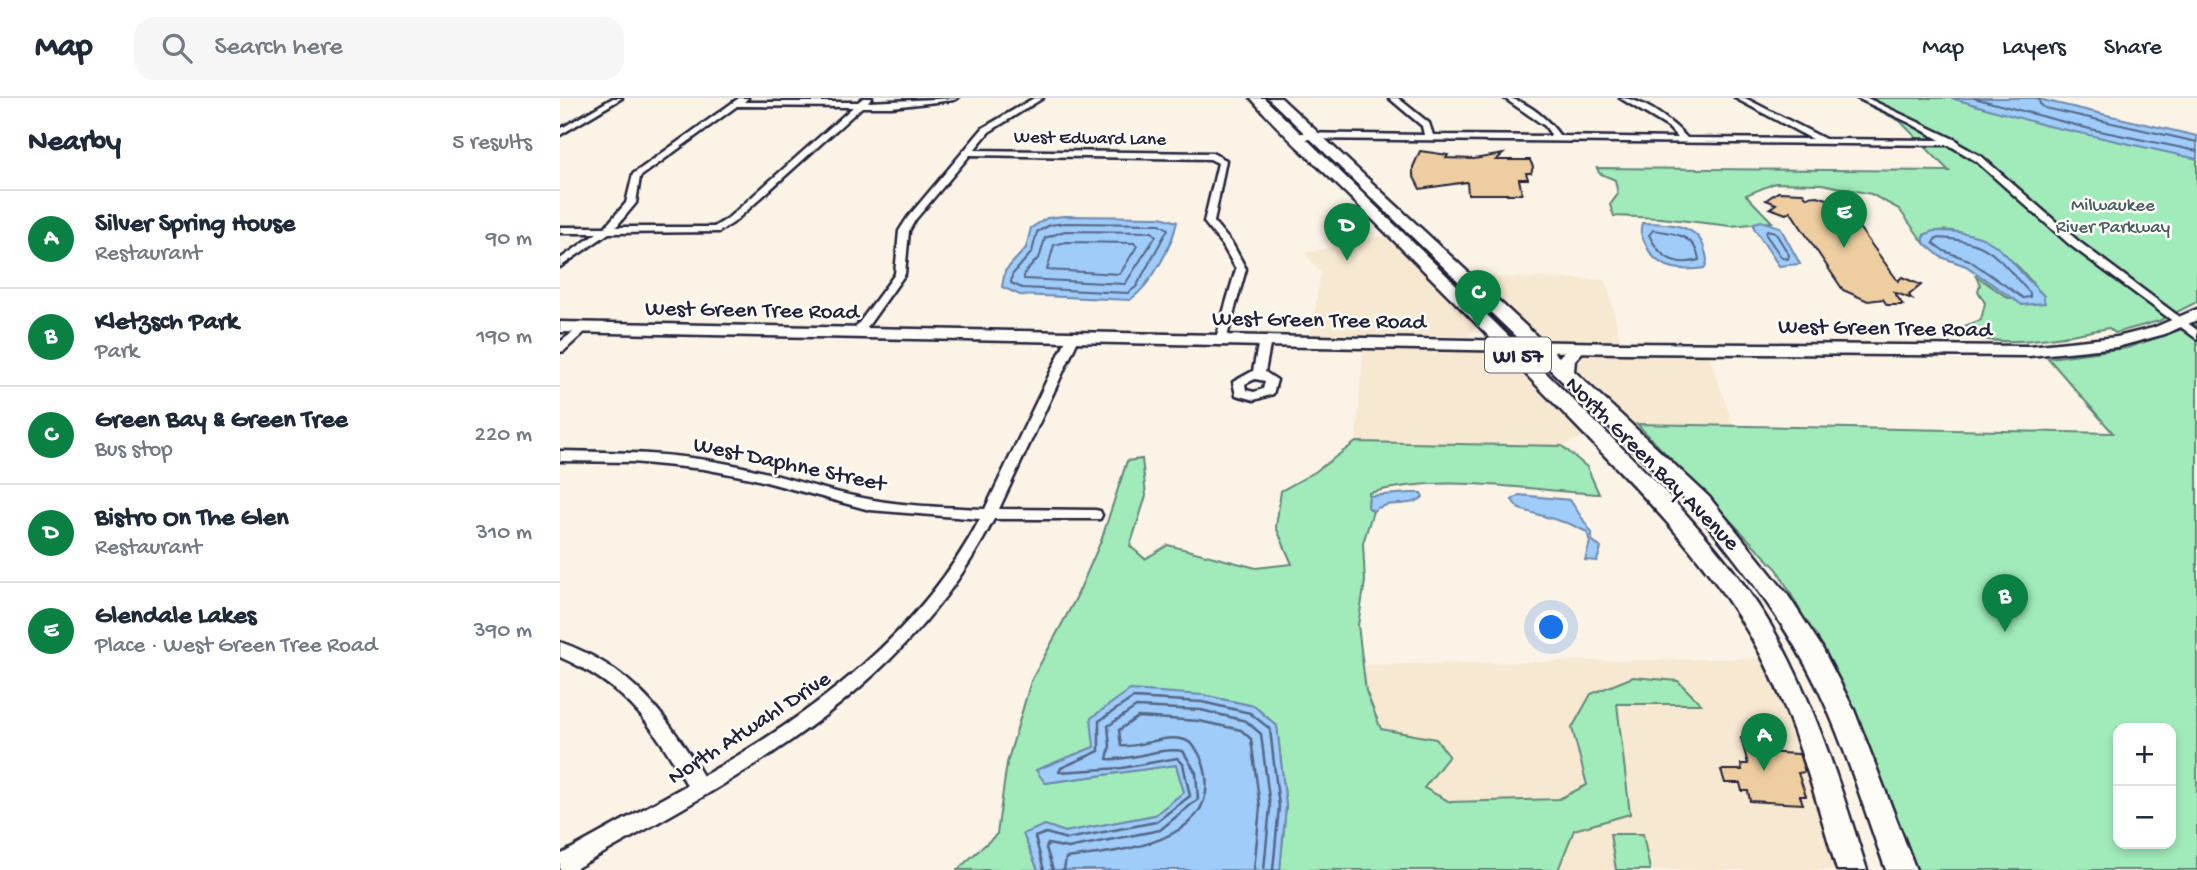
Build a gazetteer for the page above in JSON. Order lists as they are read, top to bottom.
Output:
{
  "streets": {
    "main road": ["WI 57", "North Green Bay Avenue"],
    "street": [
      "West Edward Lane",
      "West Green Tree Road",
      "West Daphne Street",
      "North Atwahl Drive"
    ]
  },
  "crossings": [
    ["West Edward Lane", "West Green Tree Road"],
    ["West Green Tree Road", "North Green Bay Avenue"],
    ["West Green Tree Road", "North Atwahl Drive"],
    ["West Daphne Street", "North Atwahl Drive"]
  ],
  "parks": ["Milwaukee River Parkway"],
  "page": {
    "header": "Map",
    "search": "Search here",
    "nav": ["Map", "Layers", "Share"],
    "heading": ["Nearby", "5 results"],
    "list": [
      {
        "mark": "A",
        "name": "Silver Spring House",
        "note": "Restaurant",
        "value": "90 m"
      },
      {
        "mark": "B",
        "name": "Kletzsch Park",
        "note": "Park",
        "value": "190 m"
      },
      {
        "mark": "C",
        "name": "Green Bay & Green Tree",
        "note": "Bus stop",
        "value": "220 m"
      },
      {
        "mark": "D",
        "name": "Bistro On The Glen",
        "note": "Restaurant",
        "value": "310 m"
      },
      {
        "mark": "E",
        "name": "Glendale Lakes",
        "note": "Place · West Green Tree Road",
        "value": "390 m"
      }
    ],
    "pins": [
      "E",
      "D",
      "C",
      "B",
      "A"
    ],
    "map_buttons": ["+", "−"]
  }
}
